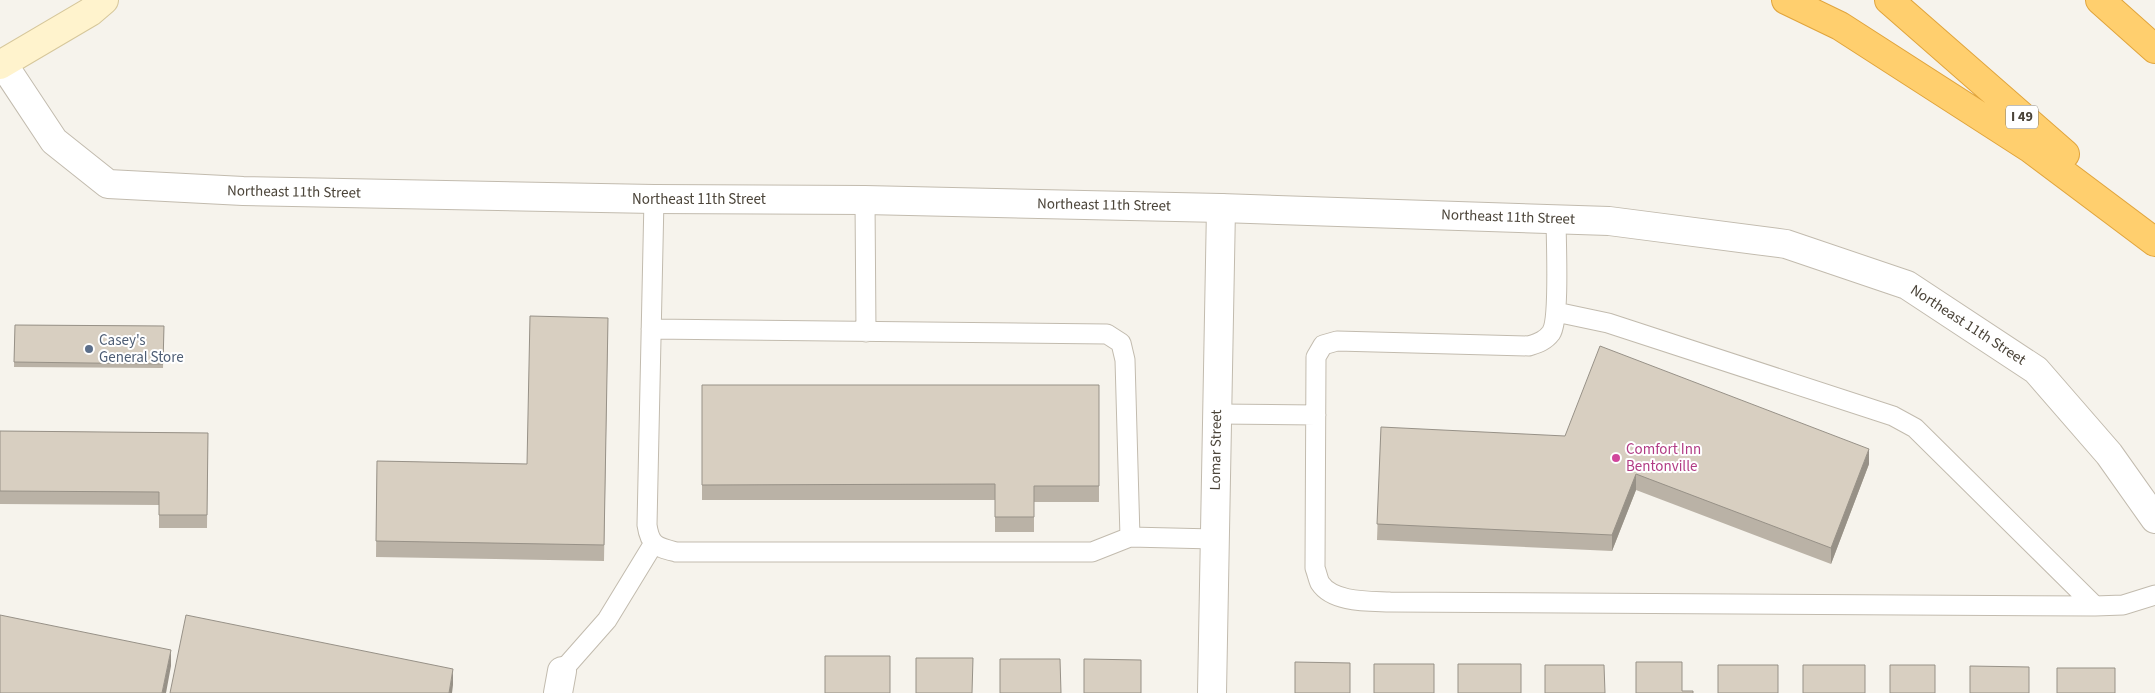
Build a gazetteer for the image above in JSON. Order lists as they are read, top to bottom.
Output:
{
  "streets": {
    "highway": ["I 49"],
    "street": ["Northeast 11th Street", "Lomar Street"]
  },
  "crossings": [
    ["Northeast 11th Street", "Lomar Street"]
  ],
  "places": ["Casey's General Store", "Comfort Inn Bentonville"]
}
